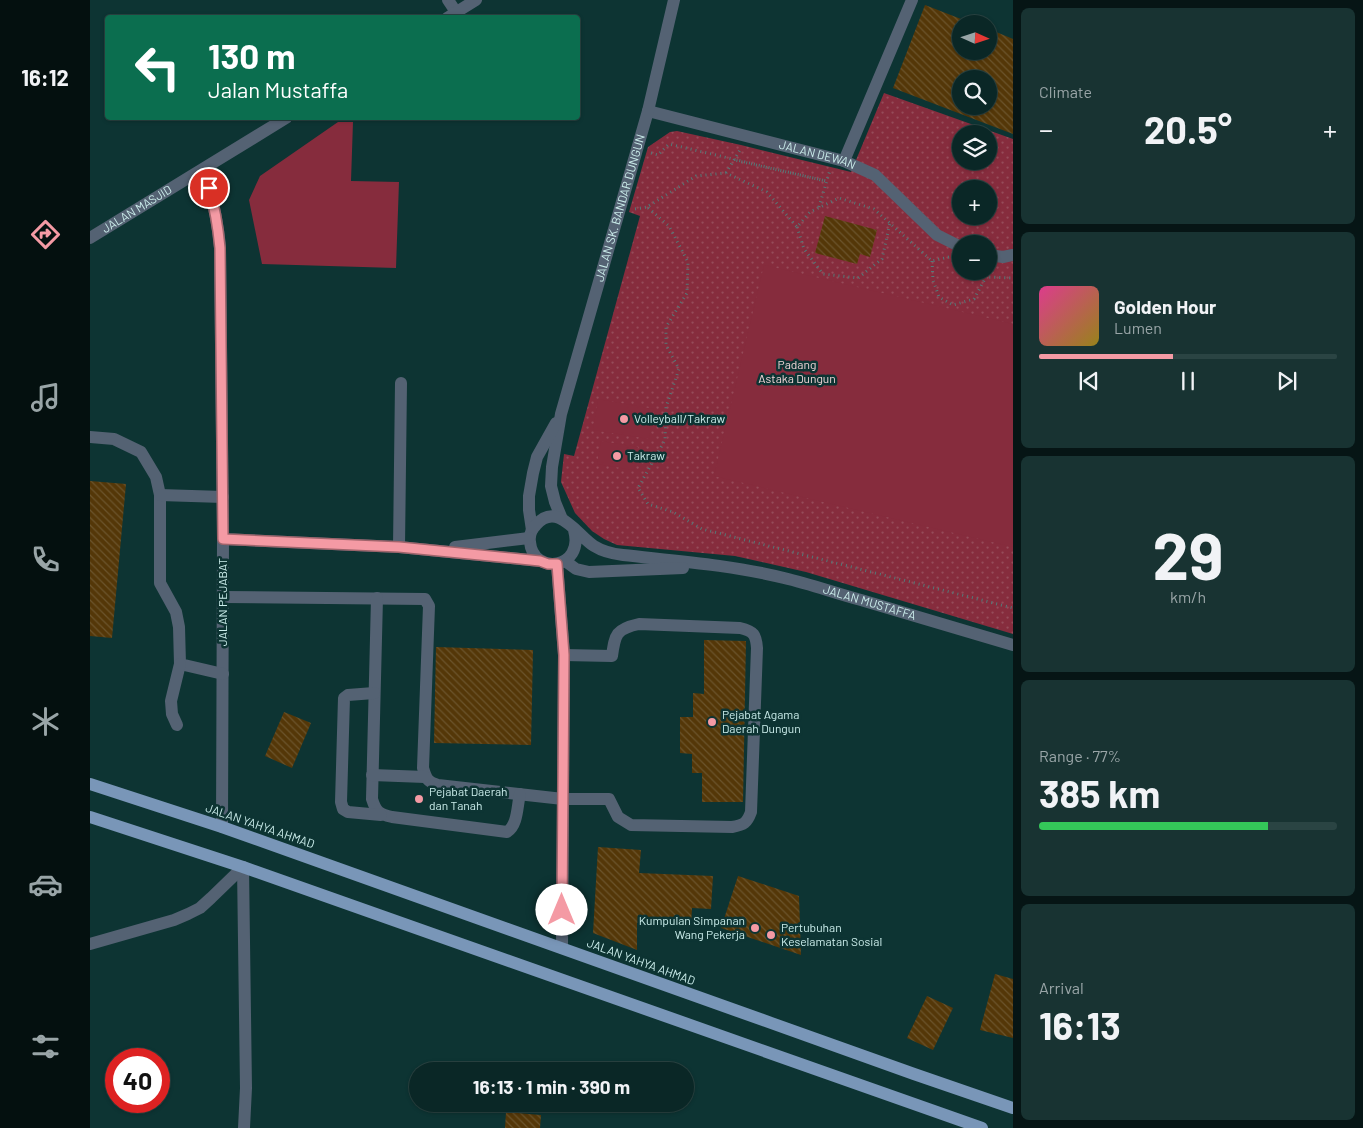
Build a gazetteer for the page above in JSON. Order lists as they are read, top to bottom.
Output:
{
  "streets": {
    "main road": ["JALAN YAHYA AHMAD"],
    "street": [
      "JALAN DEWAN",
      "JALAN SK. BANDAR DUNGUN",
      "JALAN MASJID",
      "JALAN PEJABAT",
      "JALAN MUSTAFFA"
    ]
  },
  "crossings": [
    ["JALAN DEWAN", "JALAN SK. BANDAR DUNGUN"],
    ["JALAN SK. BANDAR DUNGUN", "JALAN MUSTAFFA"],
    ["JALAN MASJID", "JALAN PEJABAT"],
    ["JALAN PEJABAT", "JALAN YAHYA AHMAD"]
  ],
  "parks": ["Padang Astaka Dungun"],
  "places": [
    "Volleyball/Takraw",
    "Takraw",
    "Pejabat Agama Daerah Dungun",
    "Pejabat Daerah dan Tanah",
    "Kumpulan Simpanan Wang Pekerja",
    "Pertubuhan Keselamatan Sosial"
  ],
  "north": "right",
  "page": {
    "tabs": "16:12",
    "tile": [
      "Climate",
      ["29", "km/h"],
      ["Range · 77%", "385 km"],
      ["Arrival", "16:13"]
    ],
    "map_buttons": ["+", "−"],
    "turn": ["130 m", "Jalan Mustaffa"],
    "heat": ["−", "20.5°", "+"],
    "song": ["Golden Hour", "Lumen"],
    "limit": "40",
    "trip": "16:13 · 1 min · 390 m"
  }
}
